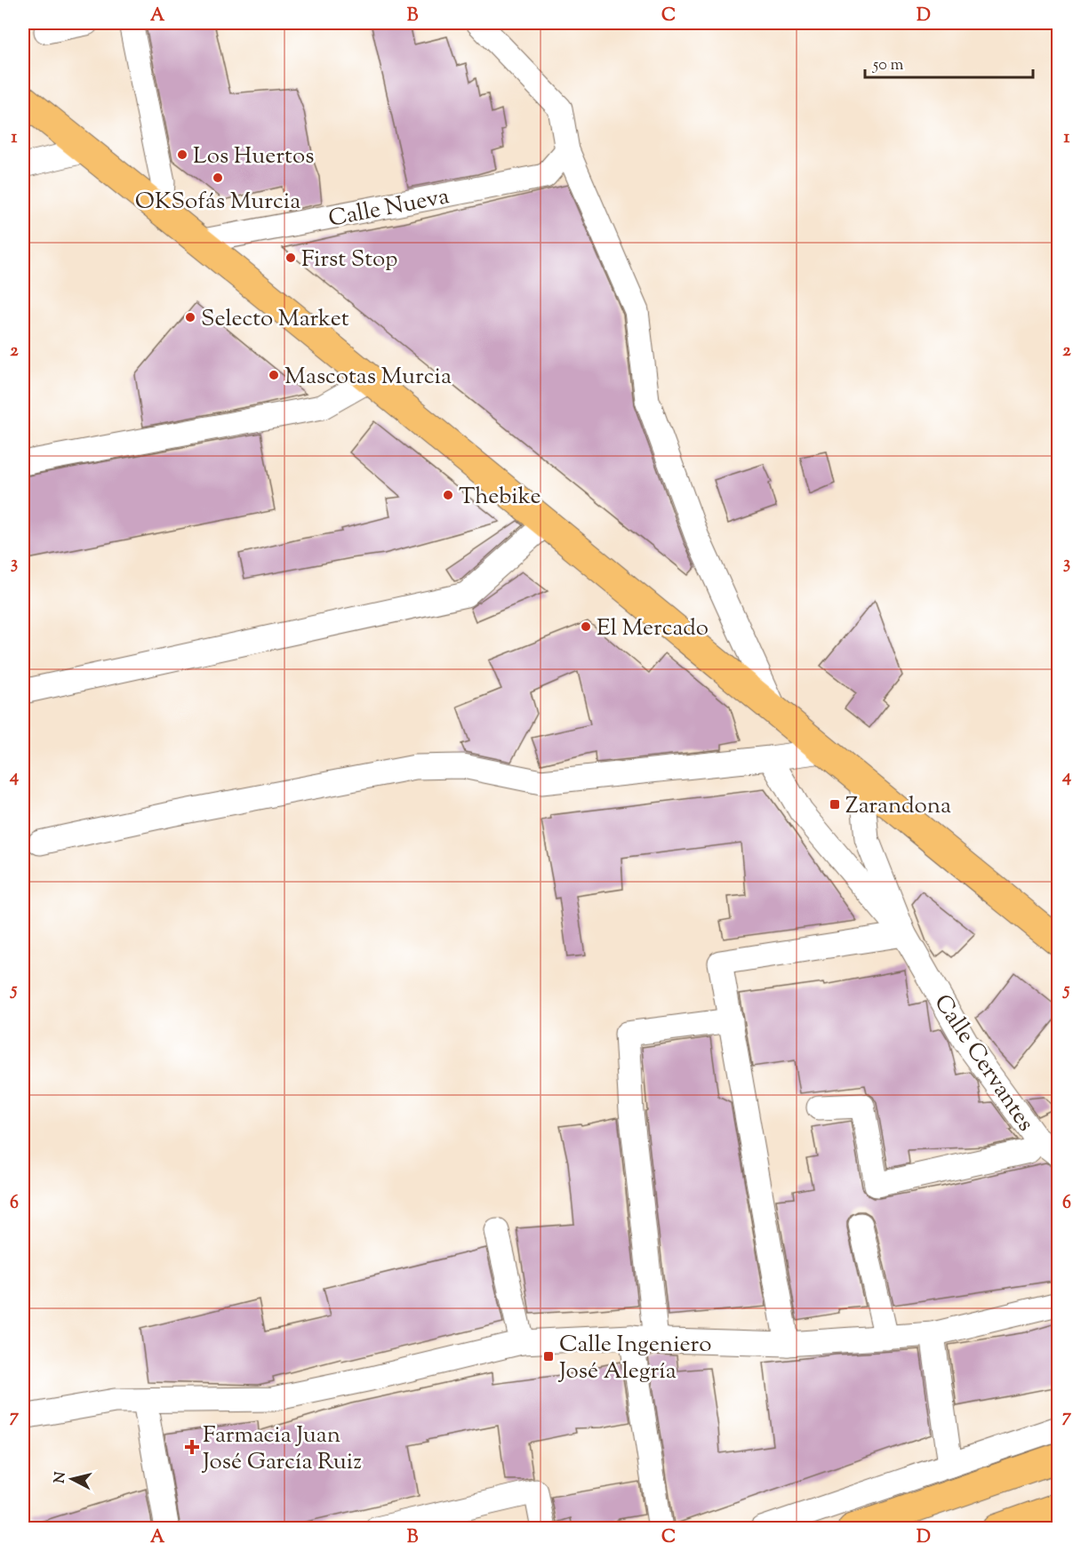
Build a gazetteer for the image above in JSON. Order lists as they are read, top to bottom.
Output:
{
  "streets": {
    "street": ["Calle Nueva", "Calle Cervantes"]
  },
  "places": {
    "other": [
      "Los Huertos",
      "OKSofás Murcia",
      "First Stop",
      "Selecto Market",
      "Mascotas Murcia",
      "Thebike",
      "El Mercado"
    ],
    "transit": ["Zarandona", "Calle Ingeniero José Alegría"],
    "health": ["Farmacia Juan José García Ruiz"]
  },
  "scale_bar": "50 m",
  "north": "left",
  "grid": {
    "columns": [
      "A",
      "B",
      "C",
      "D"
    ],
    "rows": [
      "1",
      "2",
      "3",
      "4",
      "5",
      "6",
      "7"
    ]
  }
}
